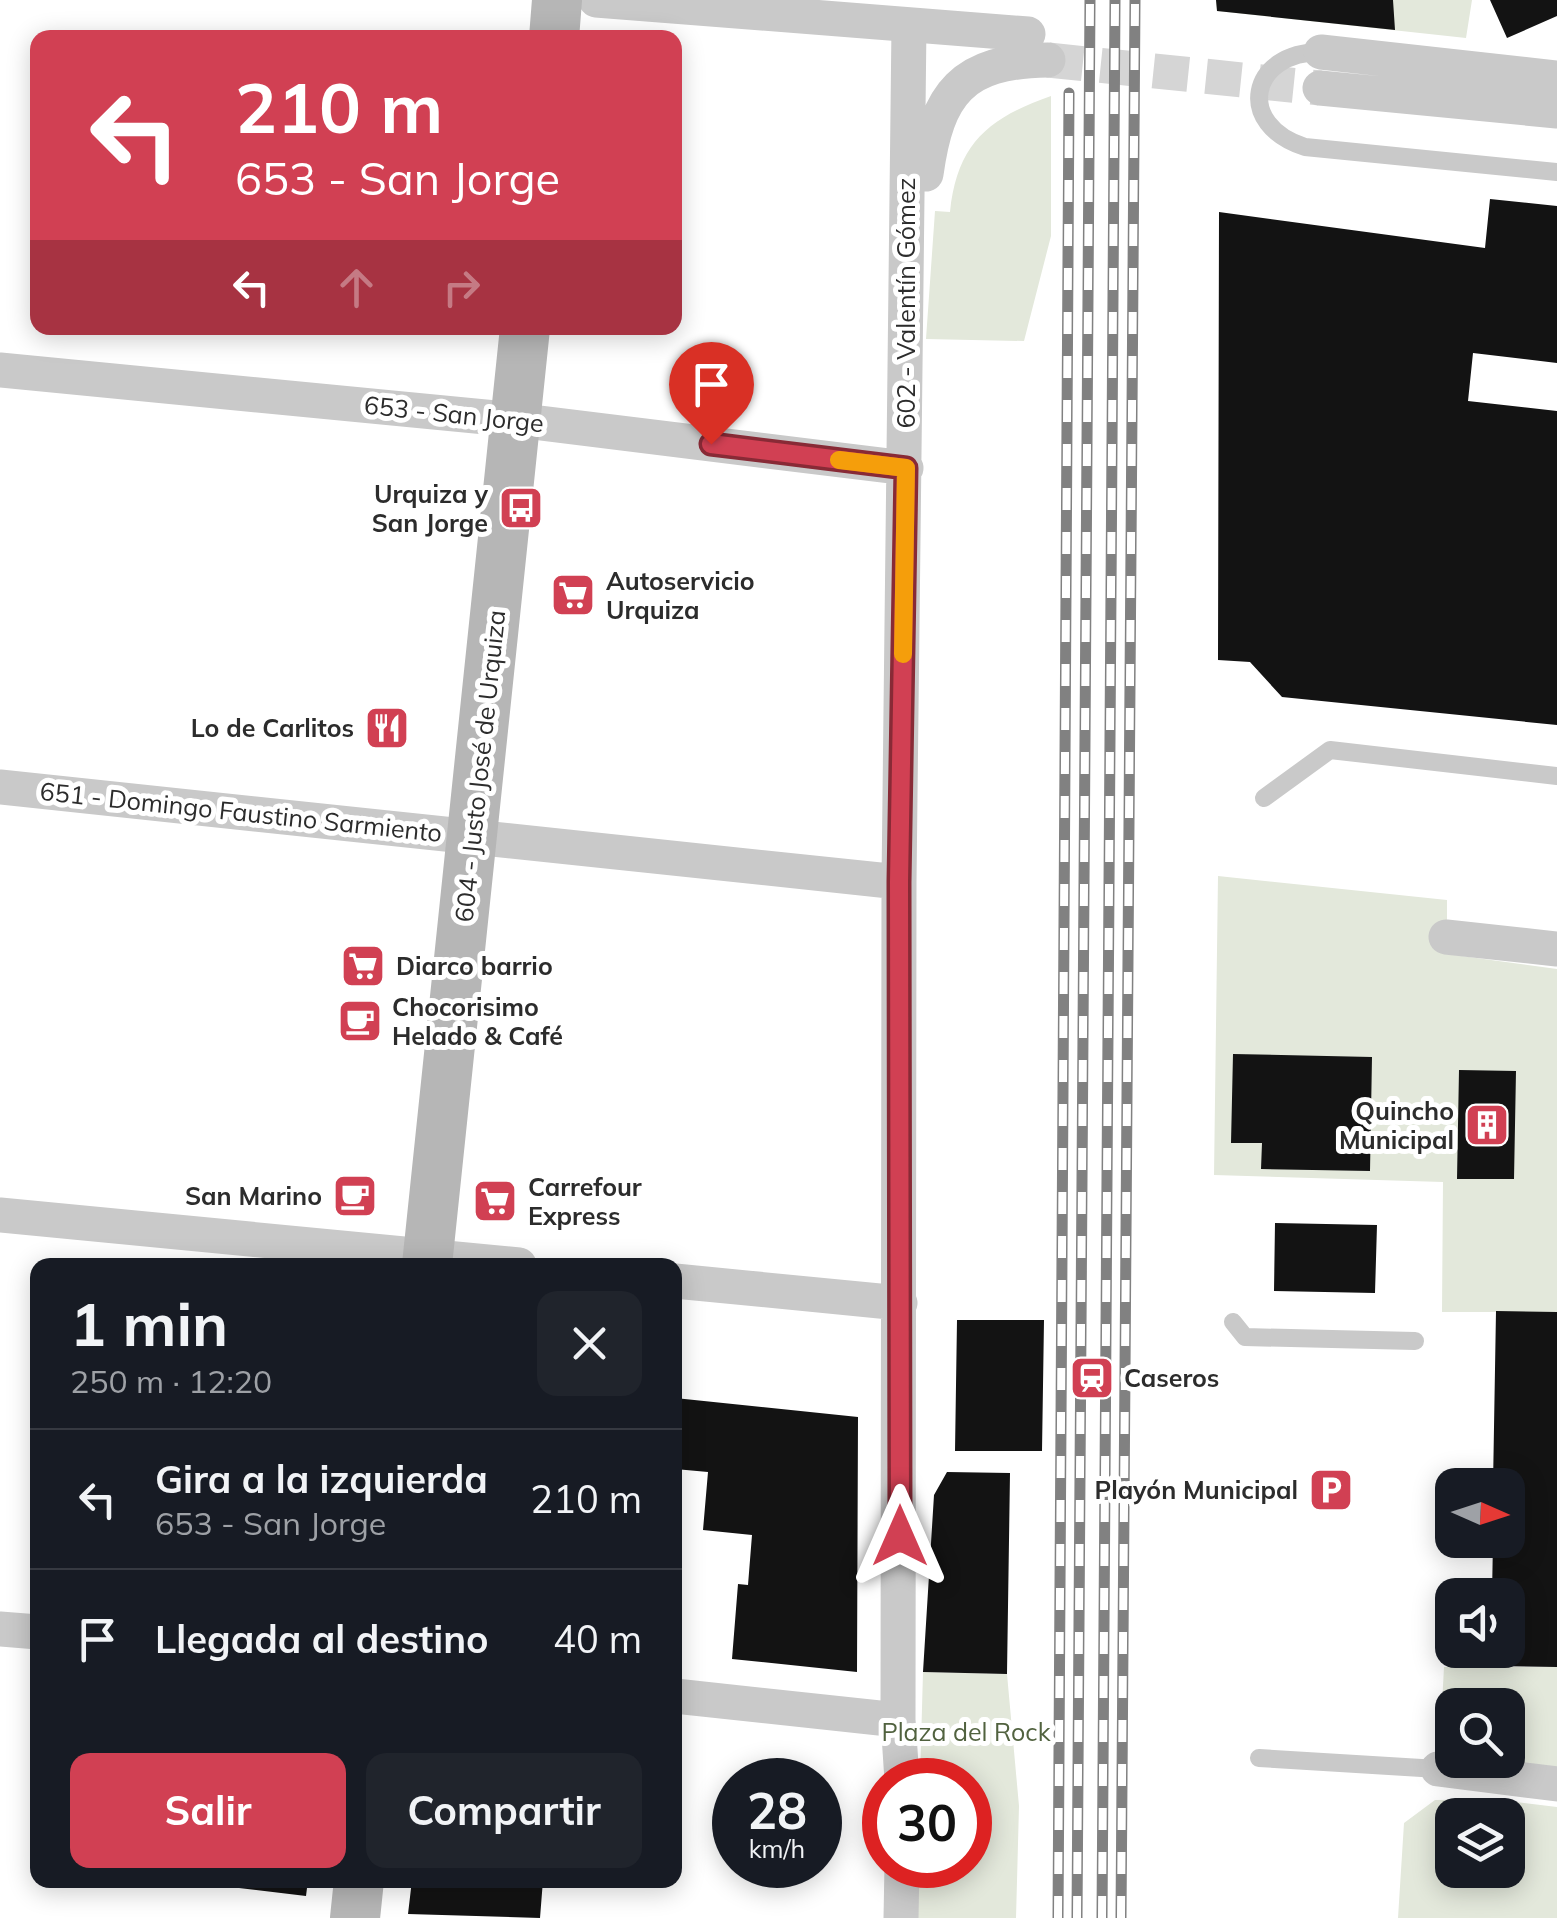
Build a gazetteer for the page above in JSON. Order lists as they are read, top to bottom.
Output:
{
  "streets": {
    "main road": ["604 - Justo José de Urquiza"],
    "street": ["602 - Valentín Gómez", "653 - San Jorge", "651 - Domingo Faustino Sarmiento"]
  },
  "crossings": [
    ["602 - Valentín Gómez", "653 - San Jorge"],
    ["602 - Valentín Gómez", "651 - Domingo Faustino Sarmiento"],
    ["653 - San Jorge", "604 - Justo José de Urquiza"],
    ["604 - Justo José de Urquiza", "651 - Domingo Faustino Sarmiento"]
  ],
  "parks": ["Plaza del Rock"],
  "places": {
    "bus stop": ["Urquiza y San Jorge"],
    "supermarket": ["Autoservicio Urquiza", "Diarco barrio", "Carrefour Express"],
    "restaurant": ["Lo de Carlitos"],
    "cafe": ["Chocorisimo Helado & Café", "San Marino"],
    "building": ["Quincho Municipal"],
    "station": ["Caseros"],
    "parking": ["Playón Municipal"]
  },
  "north": "right",
  "page": {
    "turn": ["210 m", "653 - San Jorge"],
    "heading": ["1 min", "250 m · 12:20"],
    "list": [
      {
        "name": "Gira a la izquierda",
        "note": "653 - San Jorge",
        "value": "210 m"
      },
      {
        "name": "Llegada al destino",
        "value": "40 m"
      }
    ],
    "buttons": ["Salir", "Compartir"],
    "speed": "28 km/h",
    "limit": "30"
  }
}
